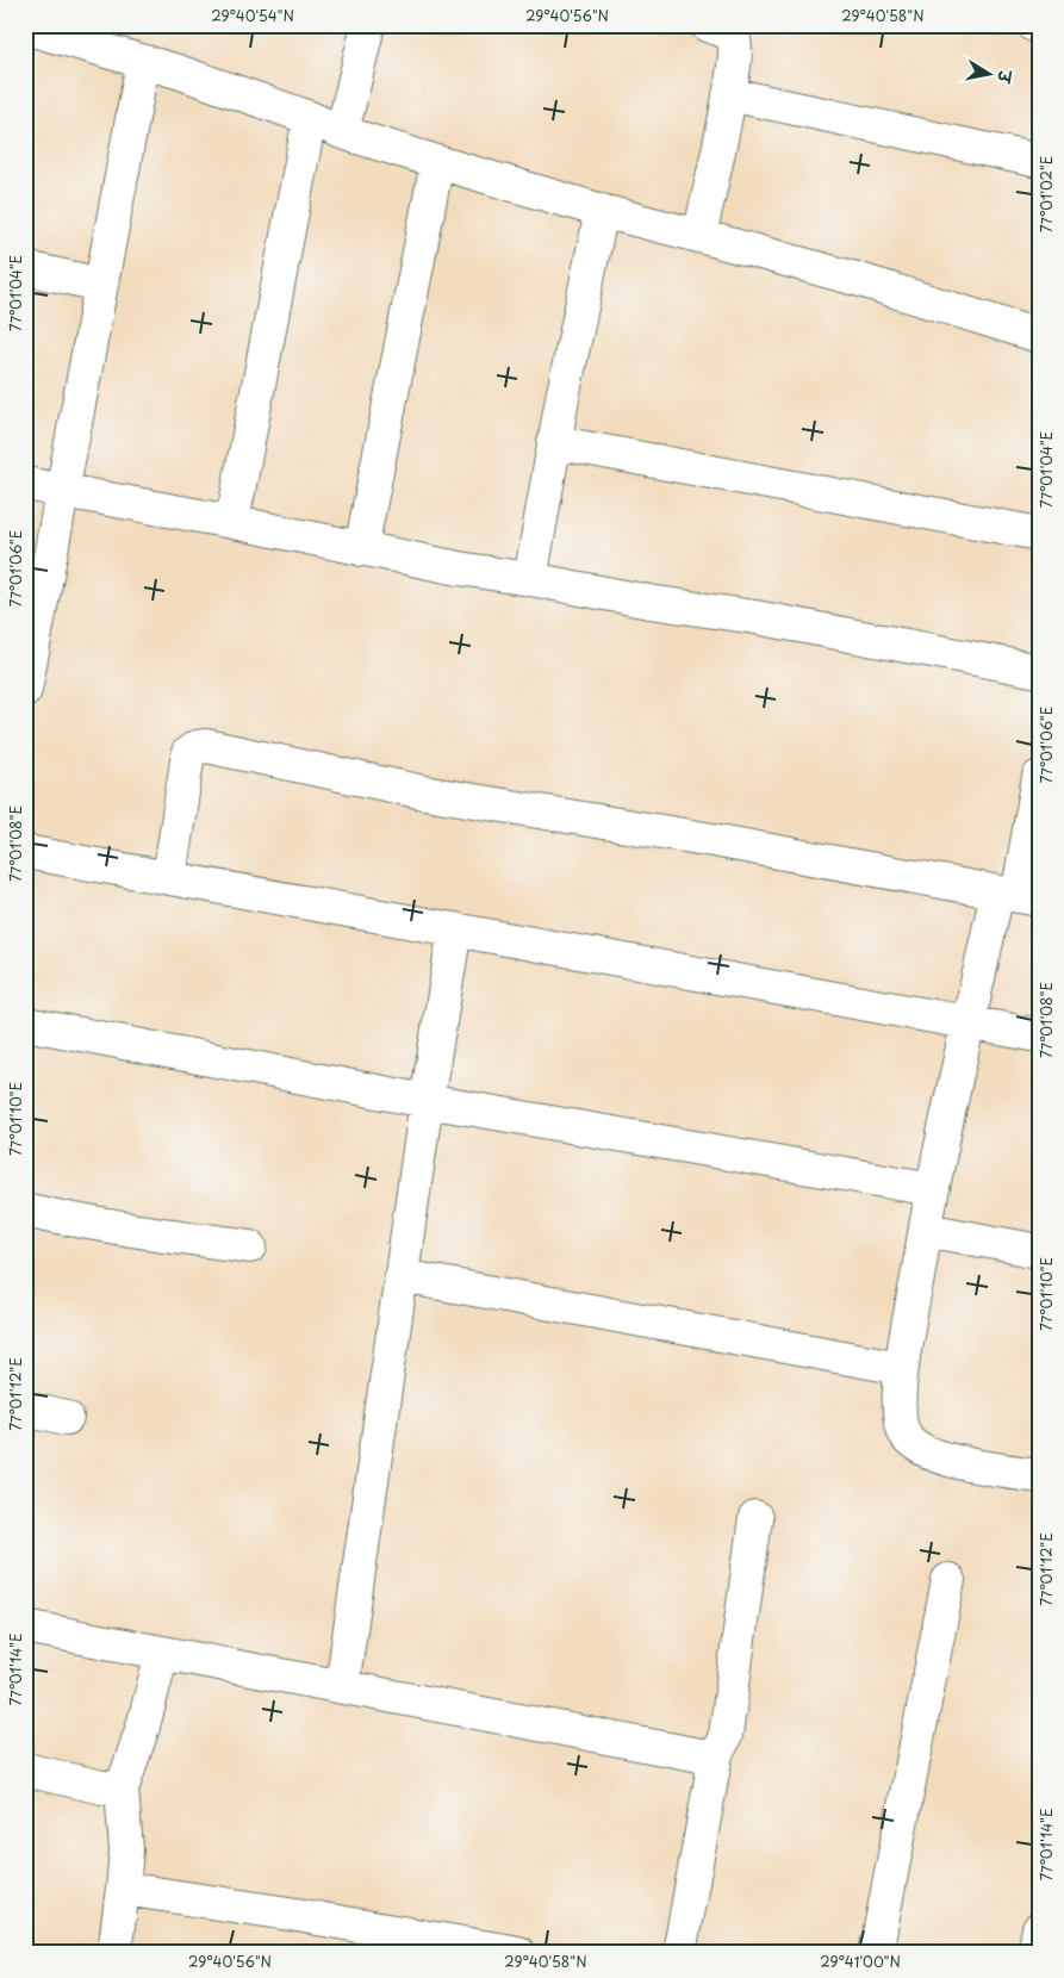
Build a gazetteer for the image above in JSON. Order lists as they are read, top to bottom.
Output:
{
  "north": "right",
  "coordinates": [
    "29°40'54\"N",
    "29°40'56\"N",
    "29°40'58\"N",
    "77°01'02\"E",
    "77°01'04\"E",
    "77°01'06\"E",
    "77°01'08\"E",
    "77°01'10\"E",
    "77°01'12\"E",
    "77°01'14\"E",
    "29°41'00\"N"
  ]
}
